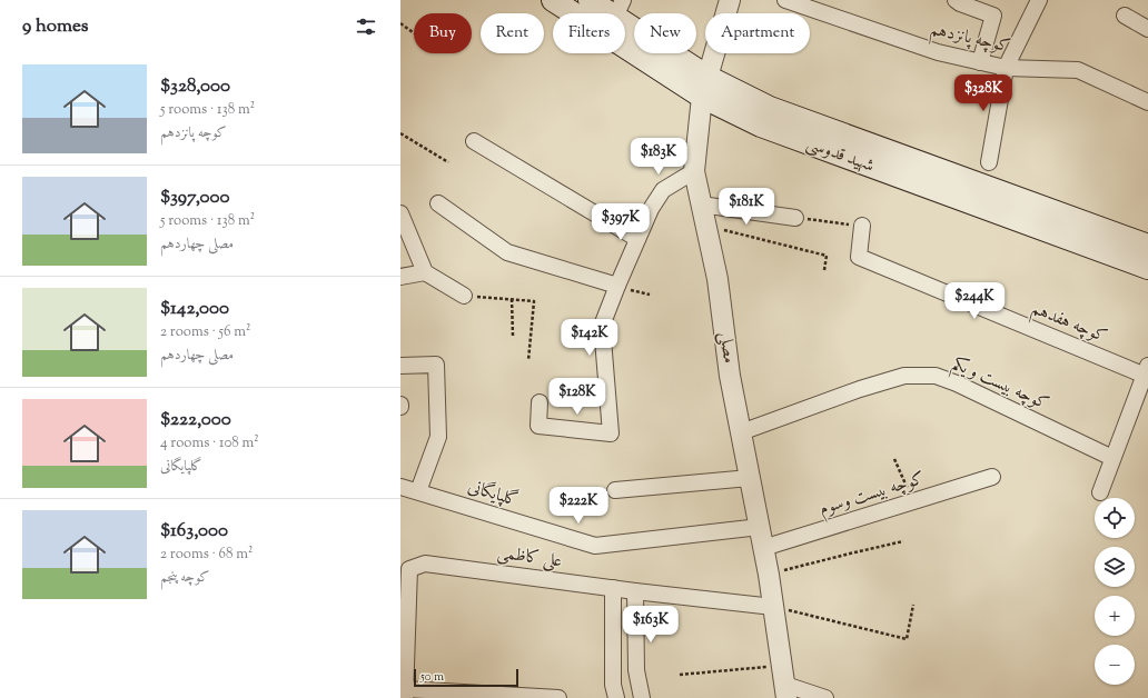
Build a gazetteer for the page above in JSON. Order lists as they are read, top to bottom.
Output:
{
  "streets": {
    "main road": ["شهید قدوسی"],
    "street": [
      "کوچه پانزدهم",
      "کوچه هفدهم",
      "مصلی",
      "کوچه بیست و یکم",
      "گلپایگانی",
      "کوچه بیست وسوم",
      "علی کاظمی"
    ]
  },
  "crossings": [
    ["شهید قدوسی", "مصلی"],
    ["مصلی", "کوچه بیست و یکم"],
    ["مصلی", "گلپایگانی"],
    ["مصلی", "کوچه بیست وسوم"],
    ["مصلی", "علی کاظمی"]
  ],
  "scale_bar": "50 m",
  "page": {
    "heading": "9 homes",
    "chip": [
      "Buy",
      "Rent",
      "Filters",
      "New",
      "Apartment"
    ],
    "list": [
      {
        "name": "$328,000",
        "note": "5 rooms · 138 m² · کوچه پانزدهم"
      },
      {
        "name": "$397,000",
        "note": "5 rooms · 138 m² · مصلی چهاردهم"
      },
      {
        "name": "$142,000",
        "note": "2 rooms · 56 m² · مصلی چهاردهم"
      },
      {
        "name": "$222,000",
        "note": "4 rooms · 108 m² · گلپایگانی"
      },
      {
        "name": "$163,000",
        "note": "2 rooms · 68 m² · کوچه پنجم"
      }
    ],
    "price": [
      "$328K",
      "$183K",
      "$181K",
      "$397K",
      "$244K",
      "$142K",
      "$128K",
      "$222K",
      "$163K"
    ],
    "map_buttons": ["+", "−"],
    "scale": "50 m"
  }
}
